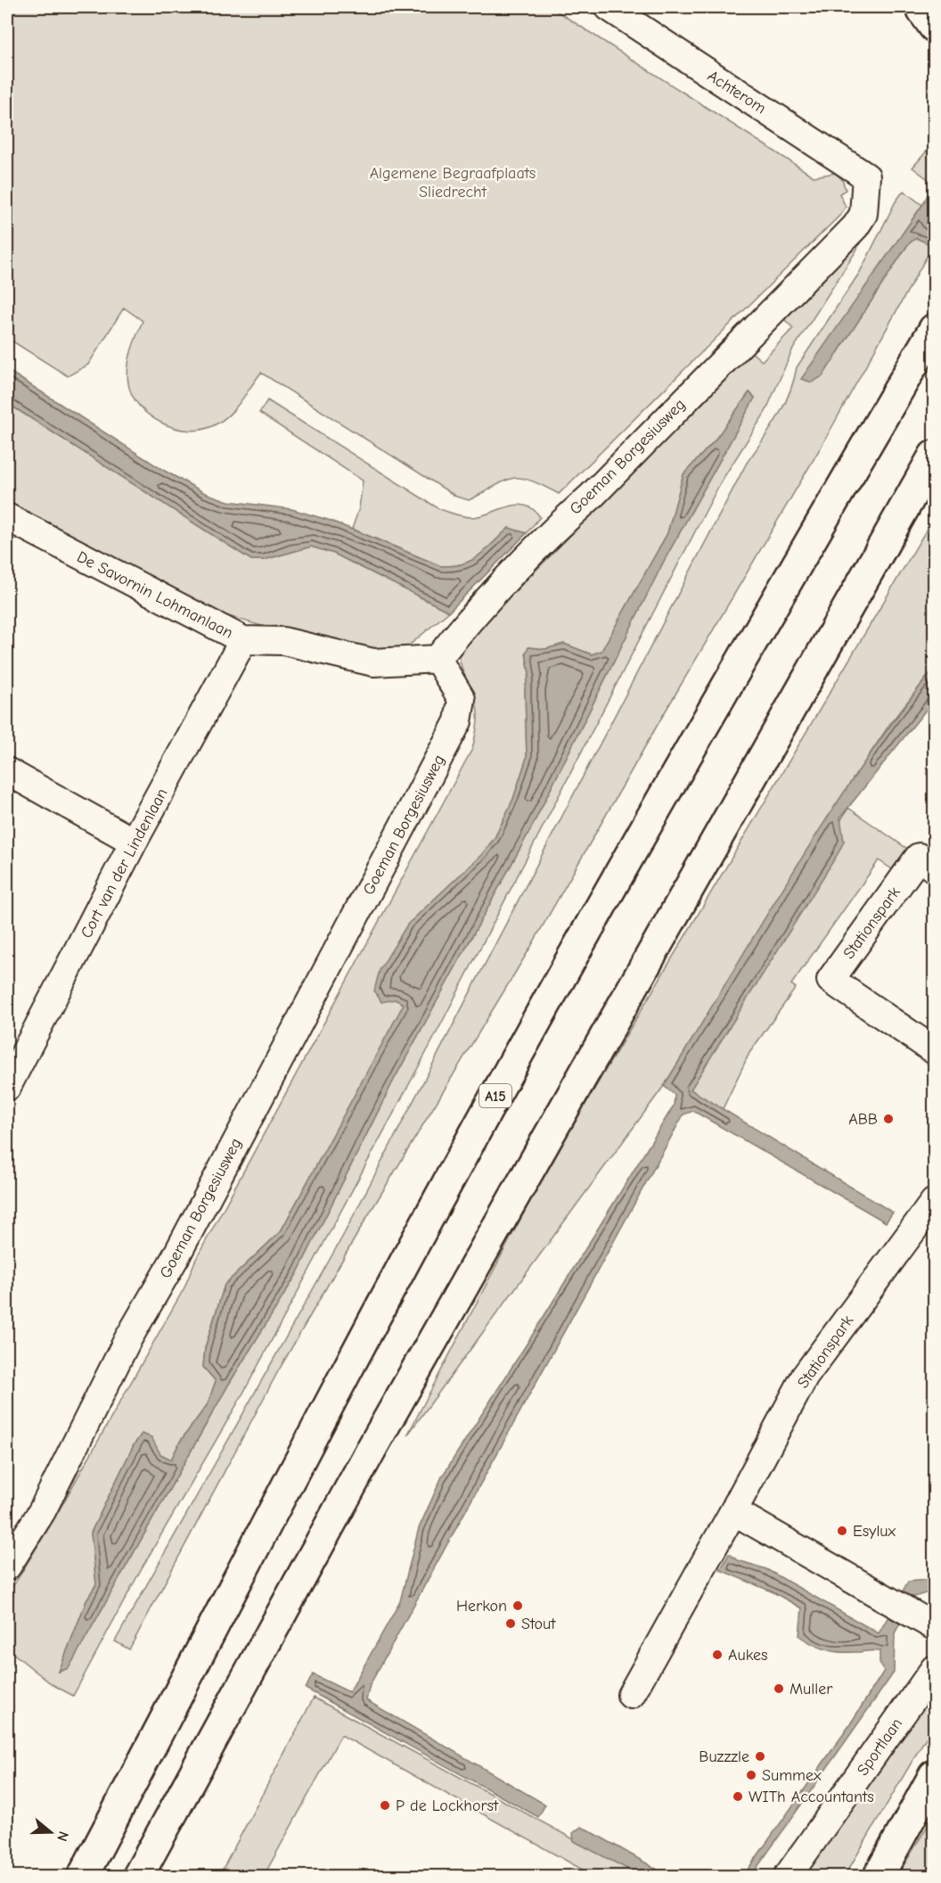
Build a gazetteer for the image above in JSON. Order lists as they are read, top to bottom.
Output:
{
  "streets": {
    "main road": ["A15"],
    "street": [
      "Achterom",
      "Goeman Borgesiusweg",
      "De Savornin Lohmanlaan",
      "Cort van der Lindenlaan",
      "Stationspark",
      "Sportlaan"
    ]
  },
  "crossings": [
    ["Achterom", "Goeman Borgesiusweg"],
    ["Goeman Borgesiusweg", "De Savornin Lohmanlaan"],
    ["De Savornin Lohmanlaan", "Cort van der Lindenlaan"]
  ],
  "parks": ["Algemene Begraafplaats Sliedrecht"],
  "places": [
    "ABB",
    "Esylux",
    "Herkon",
    "Stout",
    "Aukes",
    "Muller",
    "Buzzzle",
    "Summex",
    "WITh Accountants",
    "P de Lockhorst"
  ],
  "north": "right"
}
